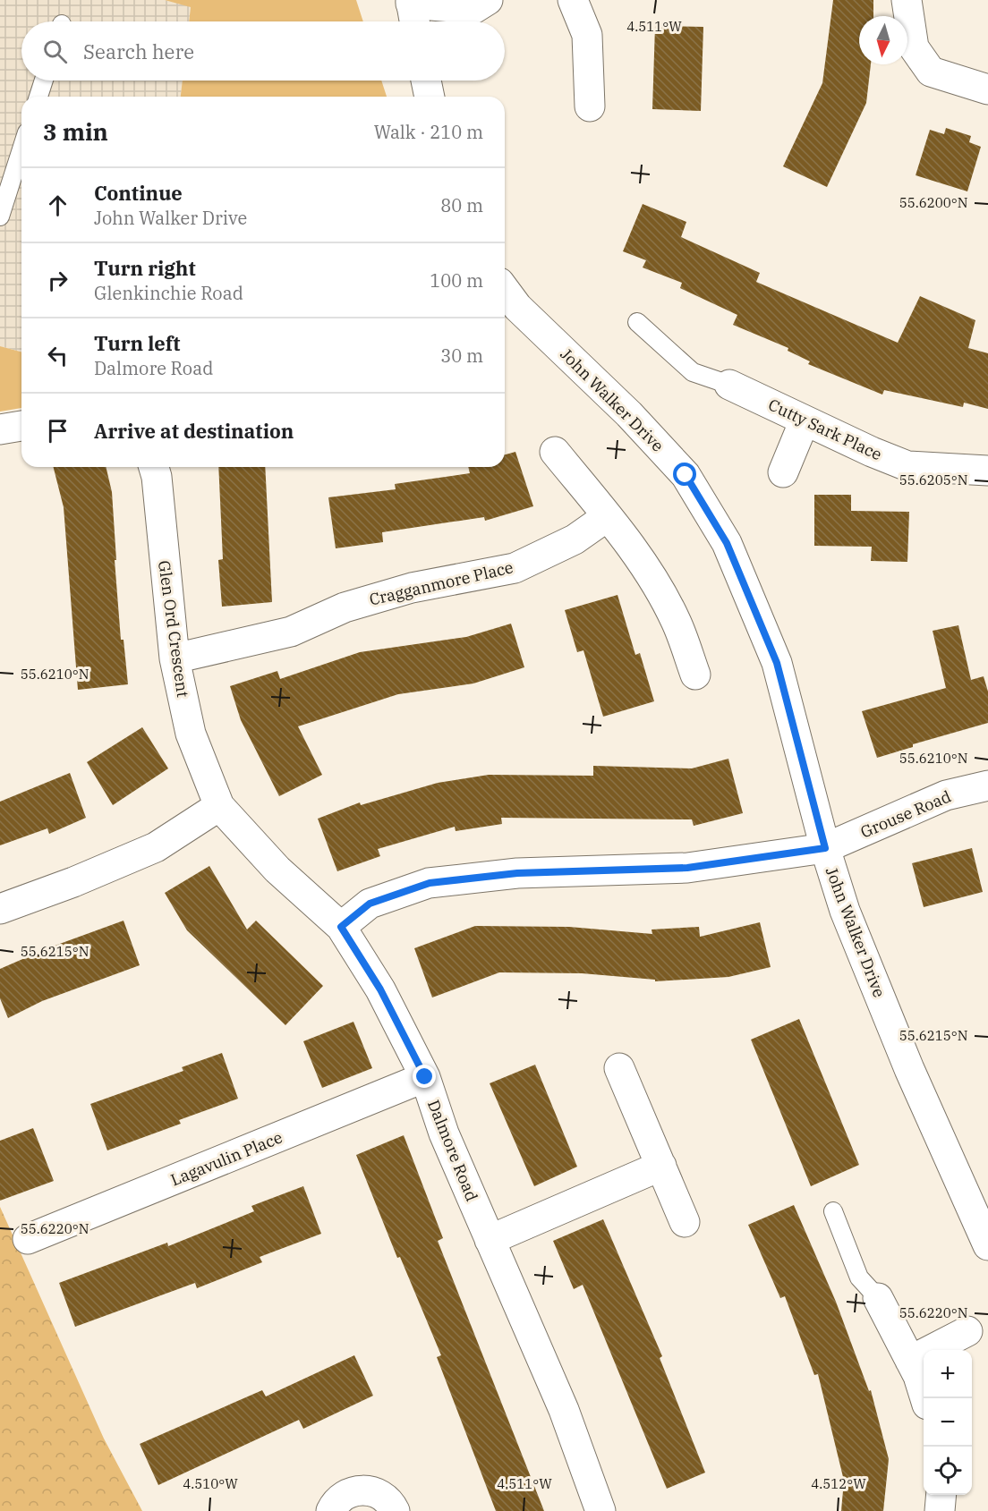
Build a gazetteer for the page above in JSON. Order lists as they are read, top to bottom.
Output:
{
  "streets": {
    "street": [
      "John Walker Drive",
      "Cutty Sark Place",
      "Cragganmore Place",
      "Glen Ord Crescent",
      "Grouse Road",
      "Dalmore Road",
      "Lagavulin Place"
    ]
  },
  "crossings": [
    ["John Walker Drive", "Grouse Road"],
    ["Cragganmore Place", "Glen Ord Crescent"],
    ["Glen Ord Crescent", "Dalmore Road"],
    ["Grouse Road", "Dalmore Road"],
    ["Dalmore Road", "Lagavulin Place"]
  ],
  "north": "bottom",
  "page": {
    "search": "Search here",
    "heading": ["3 min", "Walk · 210 m"],
    "list": [
      ["Continue", "John Walker Drive", "80 m"],
      ["Turn right", "Glenkinchie Road", "100 m"],
      ["Turn left", "Dalmore Road", "30 m"],
      "Arrive at destination"
    ],
    "map_buttons": ["+", "−"]
  },
  "coordinates": [
    "4.511°W",
    "55.6200°N",
    "55.6205°N",
    "55.6210°N",
    "55.6215°N",
    "55.6220°N",
    "4.510°W",
    "4.512°W"
  ]
}
